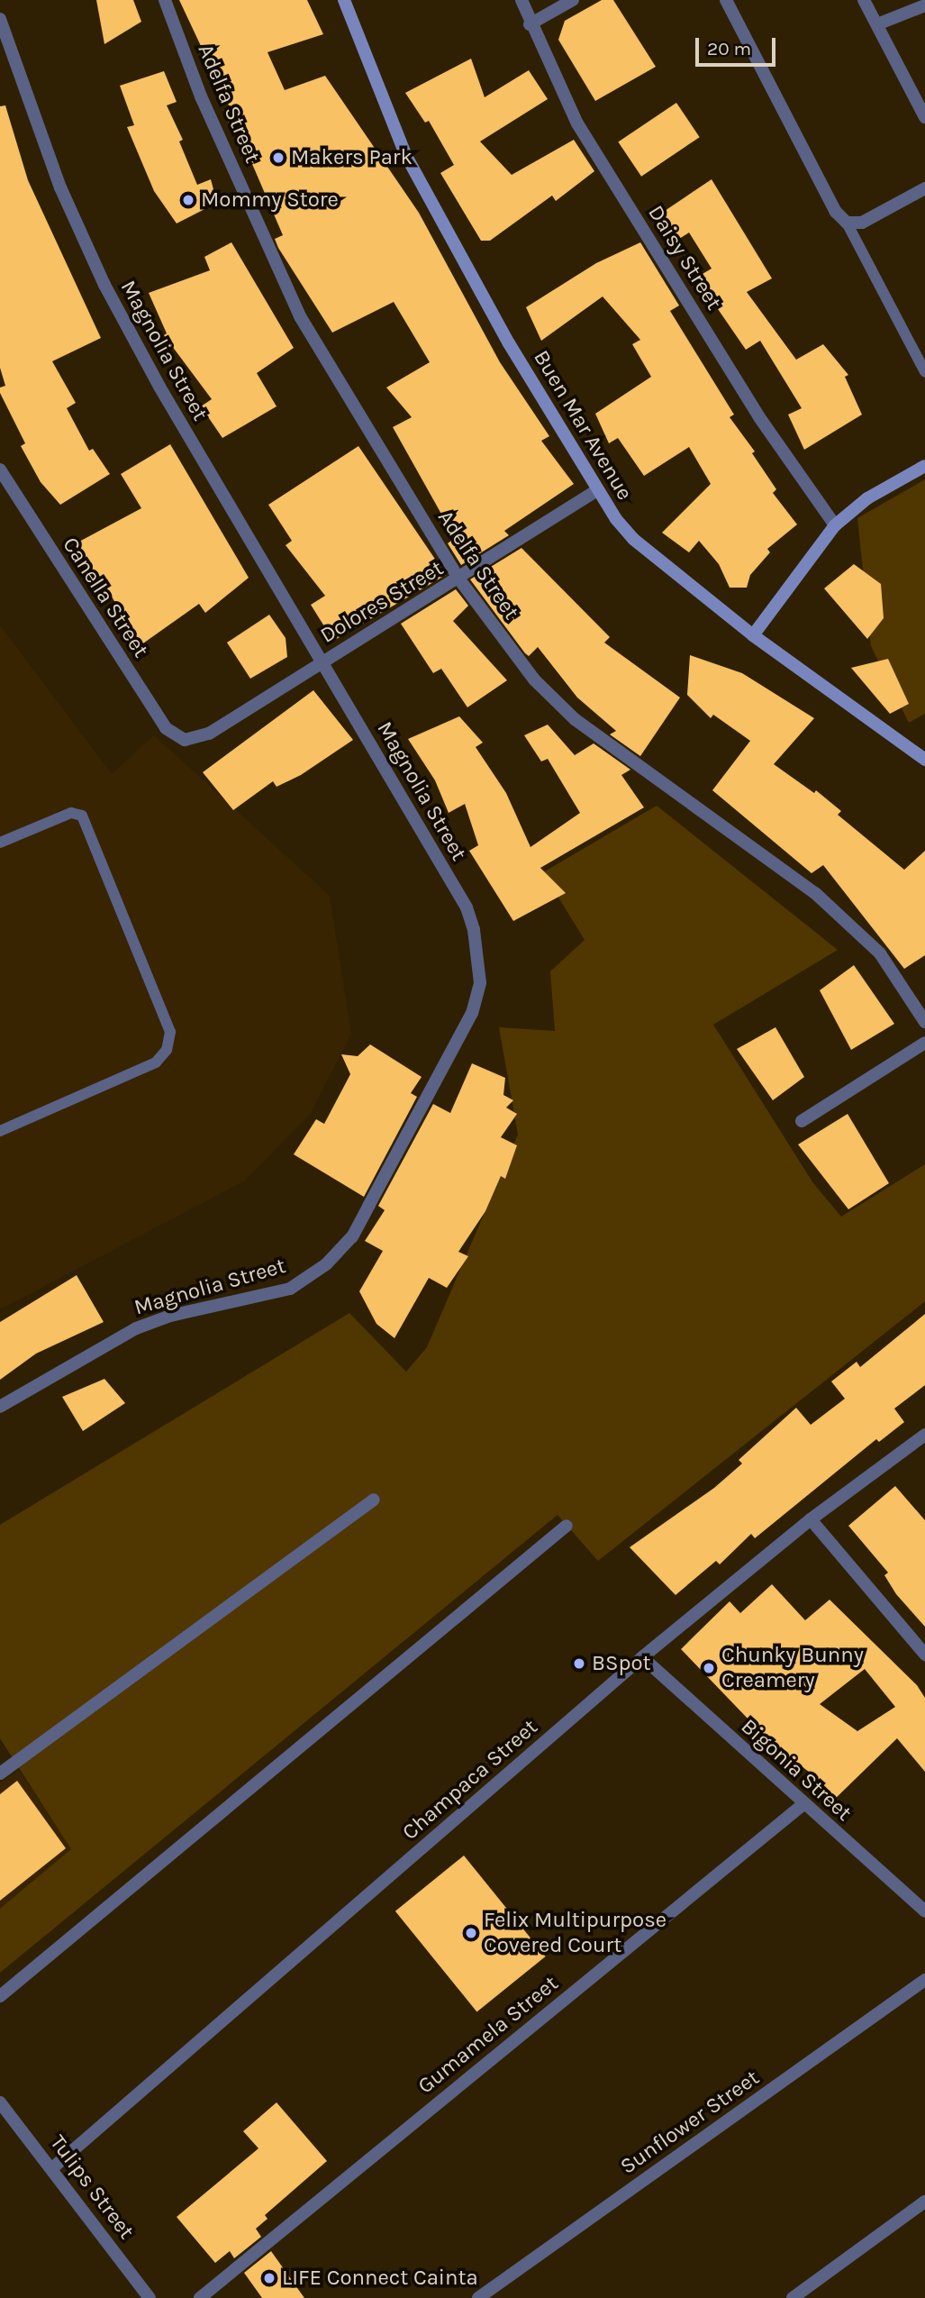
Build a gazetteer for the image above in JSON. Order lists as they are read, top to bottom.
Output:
{
  "streets": {
    "street": [
      "Adelfa Street",
      "Daisy Street",
      "Magnolia Street",
      "Buen Mar Avenue",
      "Canella Street",
      "Dolores Street",
      "Bigonia Street",
      "Champaca Street",
      "Gumamela Street",
      "Sunflower Street",
      "Tulips Street"
    ]
  },
  "crossings": [
    ["Adelfa Street", "Dolores Street"],
    ["Magnolia Street", "Dolores Street"],
    ["Buen Mar Avenue", "Dolores Street"],
    ["Canella Street", "Dolores Street"],
    ["Bigonia Street", "Champaca Street"],
    ["Bigonia Street", "Gumamela Street"],
    ["Champaca Street", "Tulips Street"]
  ],
  "places": [
    "Makers Park",
    "Mommy Store",
    "BSpot",
    "Chunky Bunny Creamery",
    "Felix Multipurpose Covered Court",
    "LIFE Connect Cainta"
  ],
  "scale_bar": "20 m"
}
